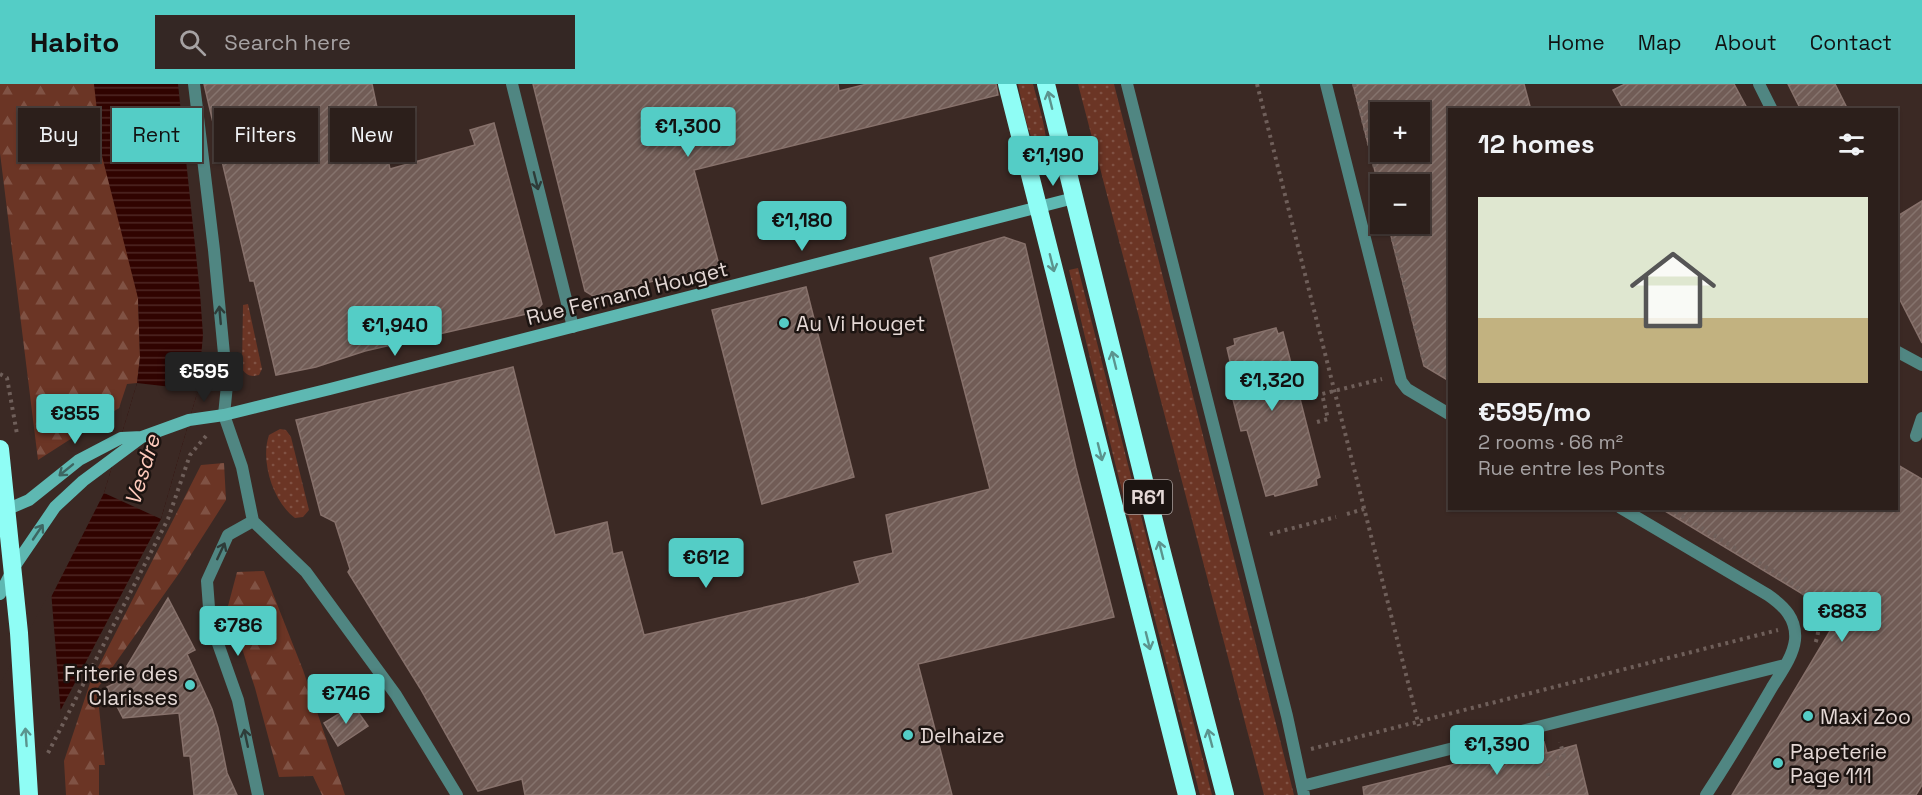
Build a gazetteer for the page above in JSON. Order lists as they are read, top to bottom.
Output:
{
  "streets": {
    "highway": ["R61"],
    "street": ["Rue Fernand Houget"]
  },
  "crossings": [
    ["Rue Fernand Houget", "R61"]
  ],
  "water": ["Vesdre"],
  "places": [
    "Au Vi Houget",
    "Friterie des Clarisses",
    "Maxi Zoo",
    "Delhaize",
    "Papeterie Page 111"
  ],
  "page": {
    "header": "Habito",
    "search": "Search here",
    "nav": [
      "Home",
      "Map",
      "About",
      "Contact"
    ],
    "map_buttons": ["+", "−"],
    "price": [
      "€1,300",
      "€1,190",
      "€1,180",
      "€1,940",
      "€595",
      "€1,320",
      "€855",
      "€612",
      "€883",
      "€786",
      "€746",
      "€1,390"
    ],
    "chip": [
      "Buy",
      "Rent",
      "Filters",
      "New"
    ],
    "heading": "12 homes",
    "list": [
      {
        "name": "€595/mo",
        "note": "2 rooms · 66 m² · Rue entre les Ponts"
      }
    ]
  }
}
